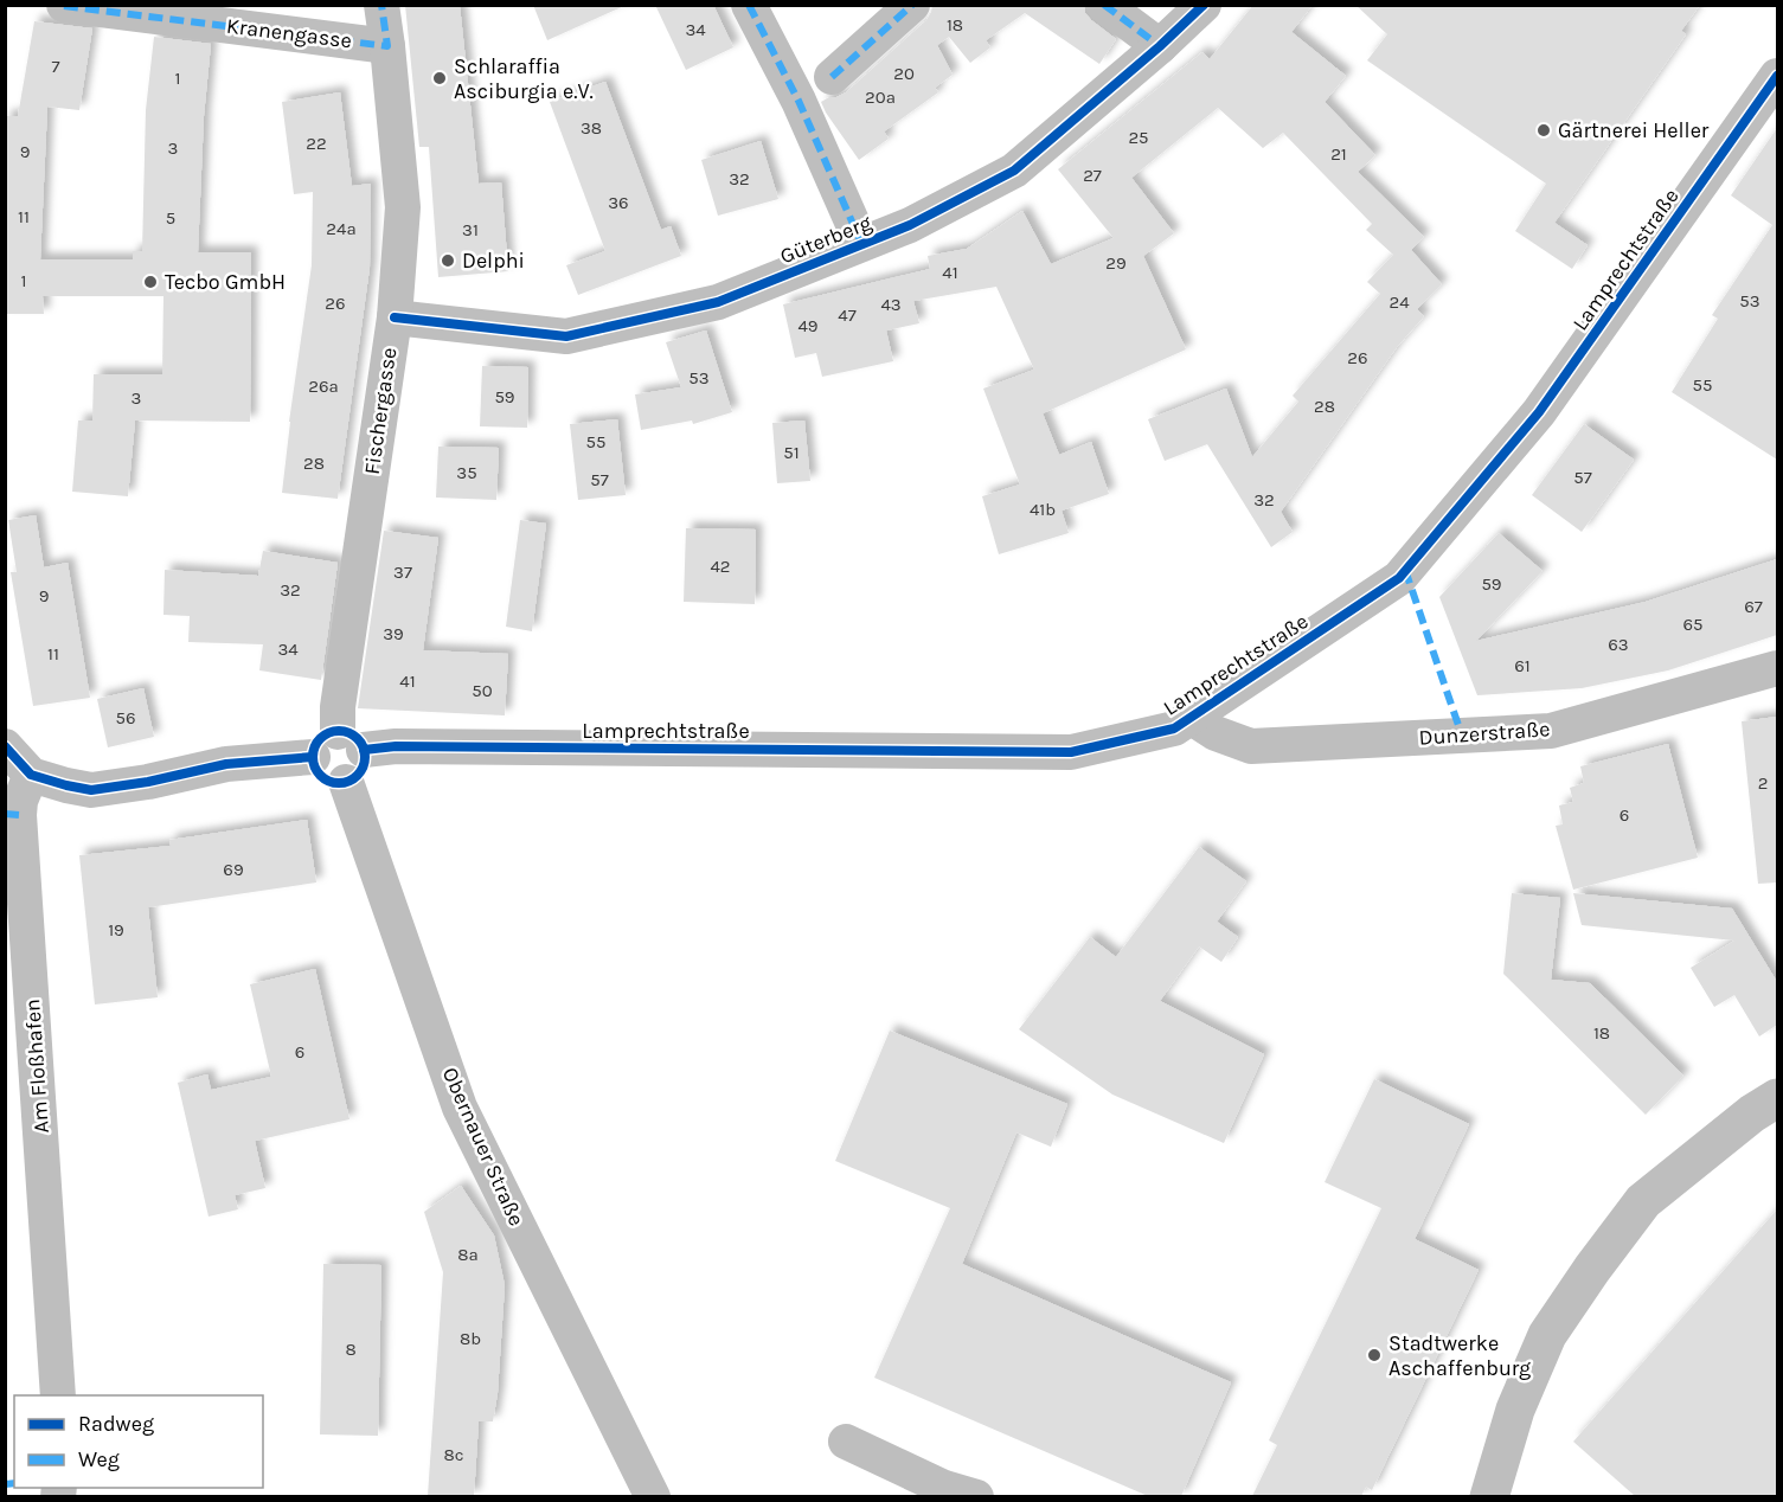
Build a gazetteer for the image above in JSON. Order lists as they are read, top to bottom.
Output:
{
  "streets": {
    "street": [
      "Kranengasse",
      "Güterberg",
      "Lamprechtstraße",
      "Fischergasse",
      "Dunzerstraße",
      "Am Floßhafen",
      "Obernauer Straße"
    ]
  },
  "crossings": [
    ["Kranengasse", "Fischergasse"],
    ["Güterberg", "Fischergasse"],
    ["Lamprechtstraße", "Fischergasse"],
    ["Lamprechtstraße", "Dunzerstraße"],
    ["Lamprechtstraße", "Am Floßhafen"],
    ["Lamprechtstraße", "Obernauer Straße"],
    ["Fischergasse", "Obernauer Straße"]
  ],
  "places": [
    "Schlaraffia Asciburgia e.V.",
    "Gärtnerei Heller",
    "Delphi",
    "Tecbo GmbH",
    "Stadtwerke Aschaffenburg"
  ],
  "house_numbers": [
    "18",
    "34",
    "7",
    "20",
    "1",
    "20a",
    "38",
    "25",
    "22",
    "3",
    "9",
    "21",
    "27",
    "32",
    "36",
    "11",
    "5",
    "24a",
    "31",
    "29",
    "41",
    "1",
    "53",
    "24",
    "26",
    "43",
    "47",
    "49",
    "26",
    "53",
    "55",
    "26a",
    "59",
    "3",
    "28",
    "55",
    "51",
    "28",
    "35",
    "57",
    "57",
    "32",
    "41b",
    "42",
    "37",
    "59",
    "32",
    "9",
    "67",
    "65",
    "39",
    "63",
    "34",
    "11",
    "61",
    "41",
    "50",
    "56",
    "2",
    "6",
    "69",
    "19",
    "18",
    "6",
    "8a",
    "8b",
    "8",
    "8c"
  ],
  "legend": ["Radweg", "Weg"]
}
